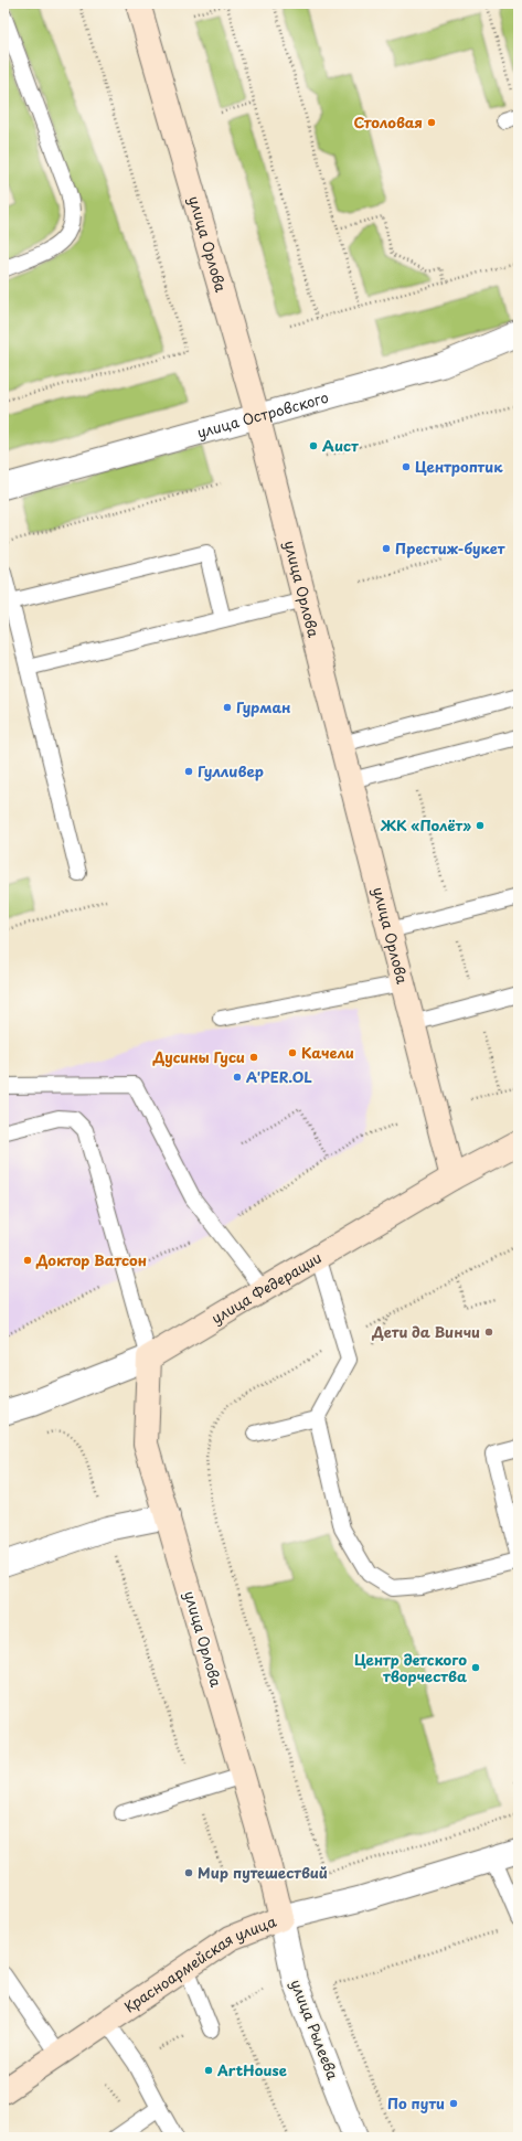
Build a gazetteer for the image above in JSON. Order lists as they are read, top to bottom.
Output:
{
  "streets": {
    "main road": ["улица Орлова", "улица Федерации", "Красноармейская улица"],
    "street": ["улица Островского", "улица Рылеева"]
  },
  "crossings": [
    ["улица Орлова", "улица Островского"],
    ["улица Орлова", "улица Федерации"],
    ["улица Орлова", "Красноармейская улица"],
    ["улица Орлова", "улица Рылеева"],
    ["Красноармейская улица", "улица Рылеева"]
  ],
  "places": [
    "Столовая",
    "Аист",
    "Центроптик",
    "Престиж-букет",
    "Гурман",
    "Гулливер",
    "ЖК «Полёт»",
    "Качели",
    "Дусины Гуси",
    "A'PER.OL",
    "Доктор Ватсон",
    "Дети да Винчи",
    "Центр детского творчества",
    "Мир путешествий",
    "ArtHouse",
    "По пути"
  ]
}
